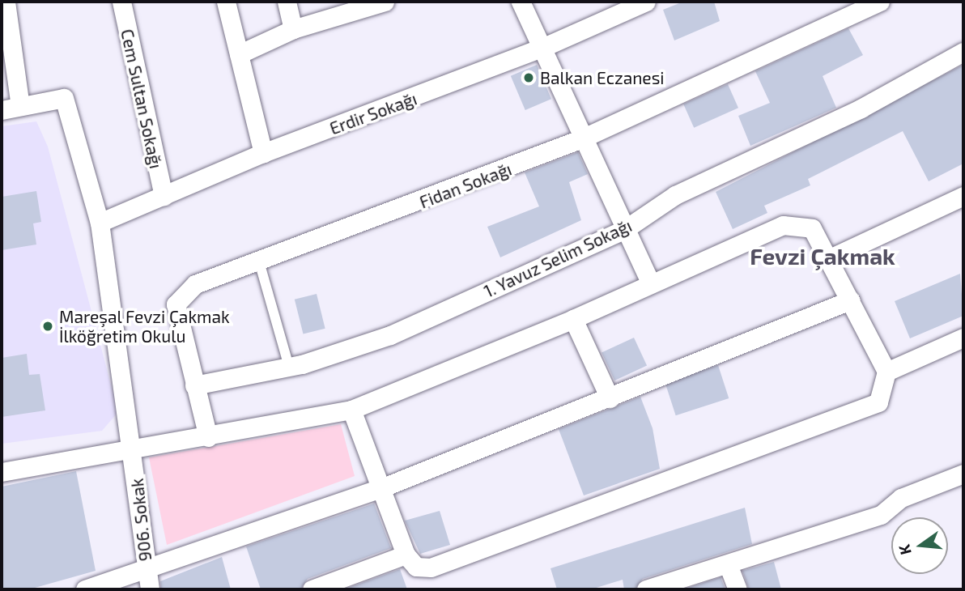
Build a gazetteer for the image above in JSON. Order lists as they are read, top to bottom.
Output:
{
  "streets": {
    "street": [
      "Cem Sultan Sokağı",
      "Erdir Sokağı",
      "Fidan Sokağı",
      "1. Yavuz Selim Sokağı",
      "906. Sokak"
    ]
  },
  "crossings": [
    ["Cem Sultan Sokağı", "Erdir Sokağı"],
    ["Erdir Sokağı", "906. Sokak"],
    ["Fidan Sokağı", "1. Yavuz Selim Sokağı"]
  ],
  "districts": ["Fevzi Çakmak"],
  "places": ["Balkan Eczanesi", "Mareşal Fevzi Çakmak İlköğretim Okulu"],
  "north": "left"
}
